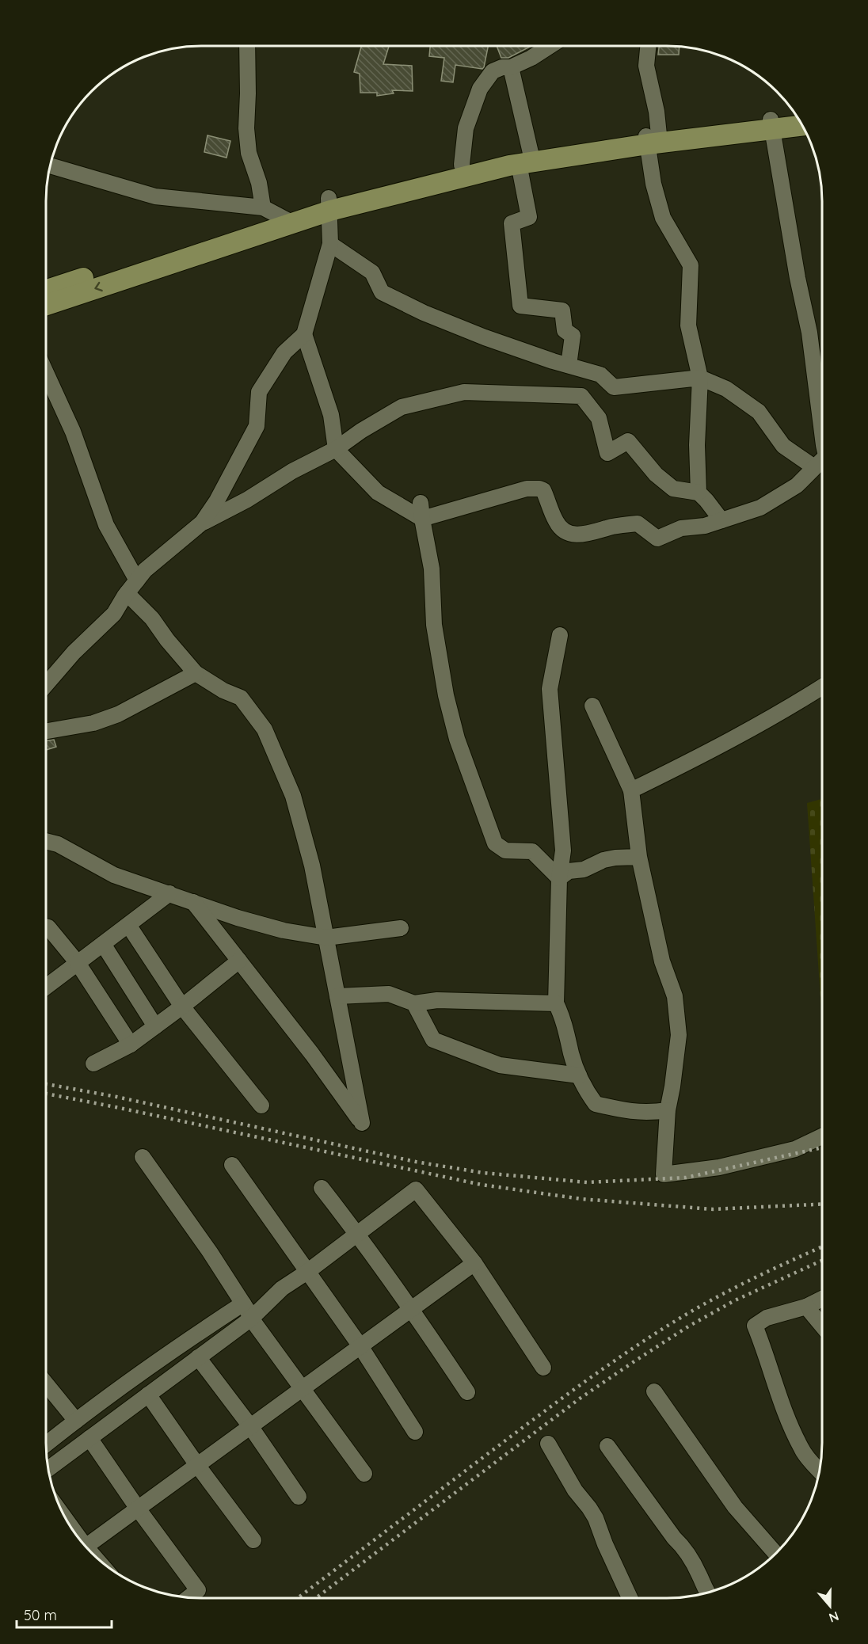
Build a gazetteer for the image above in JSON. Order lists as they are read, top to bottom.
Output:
{
  "scale_bar": "50 m",
  "north": "bottom"
}
